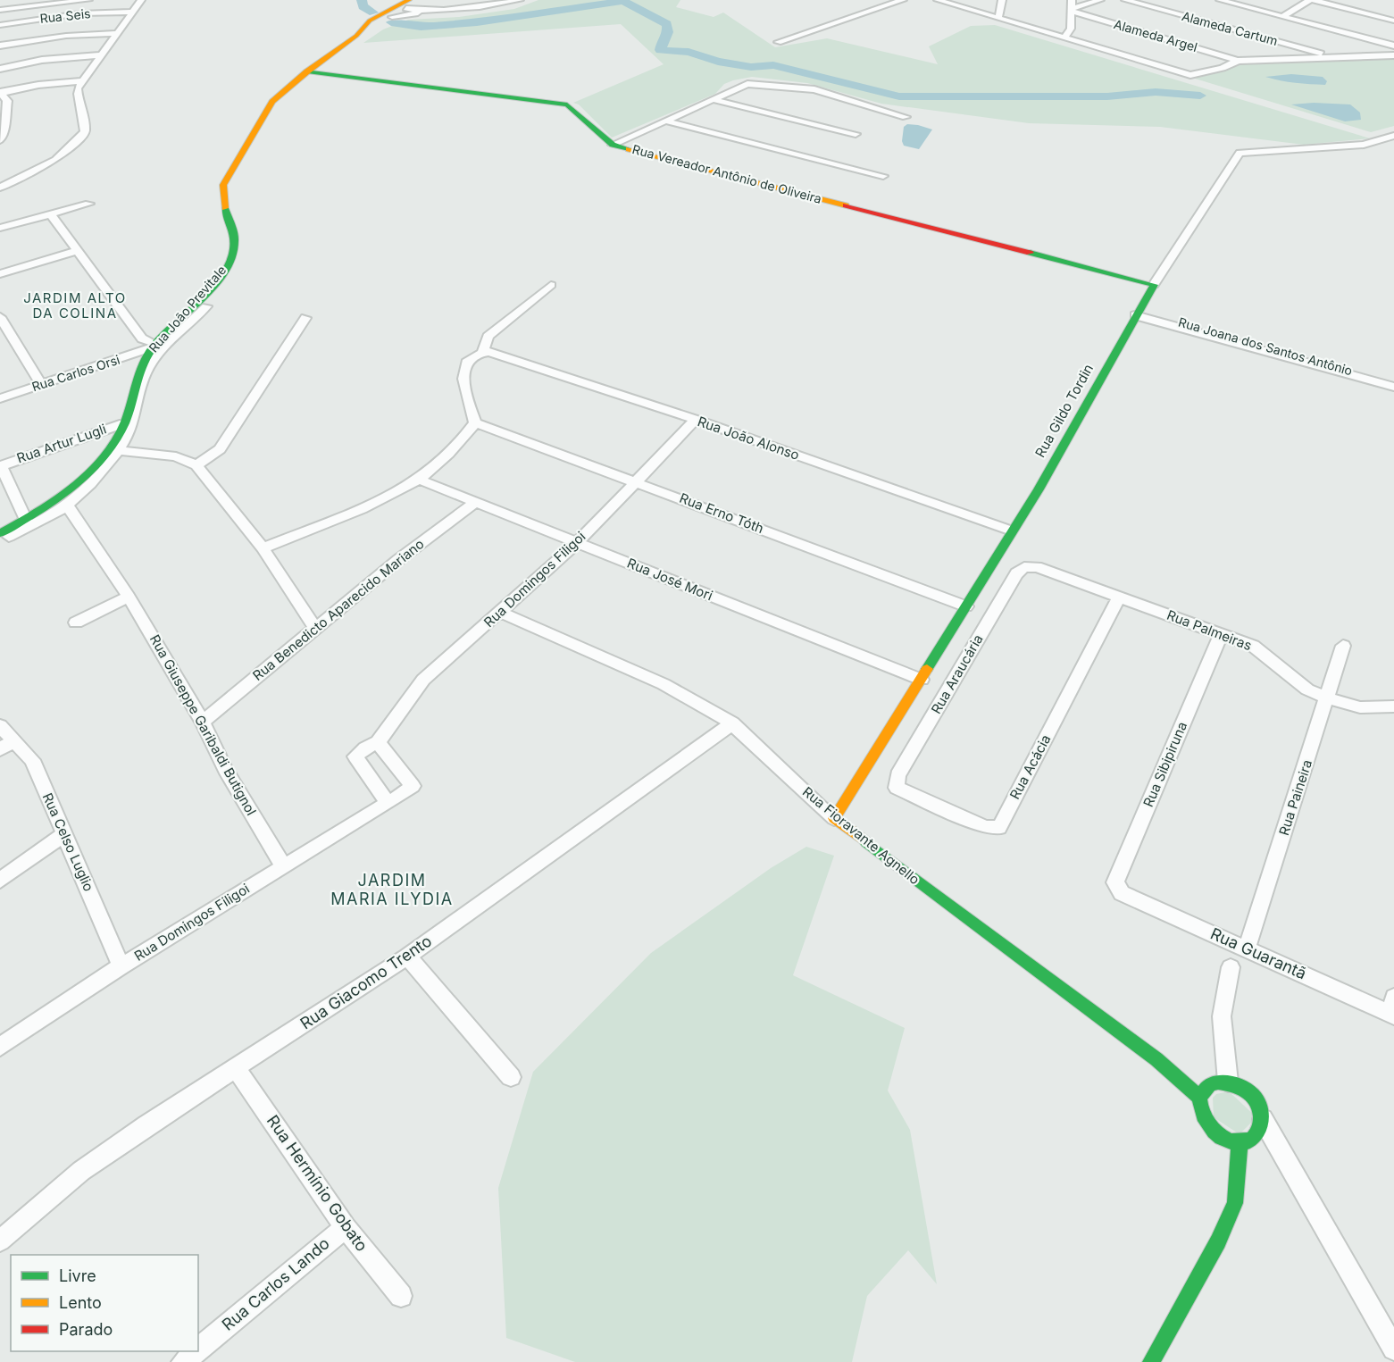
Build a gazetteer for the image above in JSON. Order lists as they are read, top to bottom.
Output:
{
  "streets": {
    "main road": [
      "Rua Vereador Antônio de Oliveira",
      "Rua João Previtale",
      "Rua Gildo Tordin",
      "Rua Fioravante Agnello"
    ],
    "street": [
      "Rua Seis",
      "Alameda Cartum",
      "Alameda Argel",
      "Rua Carlos Orsi",
      "Rua João Alonso",
      "Rua Artur Lugli",
      "Rua Erno Tóth",
      "Rua Domingos Filigoi",
      "Rua José Mori",
      "Rua Benedicto Aparecido Mariano",
      "Rua Palmeiras",
      "Rua Araucária",
      "Rua Giuseppe Garibaldi Butignol",
      "Rua Sibipiruna",
      "Rua Acácia",
      "Rua Paineira",
      "Rua Celso Luglio",
      "Rua Guarantã",
      "Rua Giacomo Trento",
      "Rua Hermínio Gobato",
      "Rua Carlos Lando"
    ]
  },
  "crossings": [
    ["Rua Vereador Antônio de Oliveira", "Rua João Previtale"],
    ["Rua Vereador Antônio de Oliveira", "Rua Gildo Tordin"],
    ["Rua João Previtale", "Rua Carlos Orsi"],
    ["Rua João Previtale", "Rua Artur Lugli"],
    ["Rua João Previtale", "Rua Giuseppe Garibaldi Butignol"],
    ["Rua Gildo Tordin", "Rua João Alonso"],
    ["Rua Gildo Tordin", "Rua Erno Tóth"],
    ["Rua Gildo Tordin", "Rua José Mori"],
    ["Rua Gildo Tordin", "Rua Fioravante Agnello"],
    ["Rua João Alonso", "Rua Domingos Filigoi"],
    ["Rua Erno Tóth", "Rua Domingos Filigoi"],
    ["Rua Domingos Filigoi", "Rua José Mori"],
    ["Rua Domingos Filigoi", "Rua Giuseppe Garibaldi Butignol"],
    ["Rua Domingos Filigoi", "Rua Fioravante Agnello"],
    ["Rua Domingos Filigoi", "Rua Celso Luglio"],
    ["Rua José Mori", "Rua Benedicto Aparecido Mariano"],
    ["Rua Benedicto Aparecido Mariano", "Rua Giuseppe Garibaldi Butignol"],
    ["Rua Palmeiras", "Rua Araucária"],
    ["Rua Palmeiras", "Rua Sibipiruna"],
    ["Rua Palmeiras", "Rua Acácia"],
    ["Rua Palmeiras", "Rua Paineira"],
    ["Rua Araucária", "Rua Acácia"],
    ["Rua Sibipiruna", "Rua Guarantã"],
    ["Rua Paineira", "Rua Guarantã"],
    ["Rua Fioravante Agnello", "Rua Giacomo Trento"],
    ["Rua Giacomo Trento", "Rua Hermínio Gobato"],
    ["Rua Hermínio Gobato", "Rua Carlos Lando"]
  ],
  "districts": ["JARDIM ALTO DA COLINA", "JARDIM MARIA ILYDIA"],
  "legend": ["Livre", "Lento", "Parado"]
}
